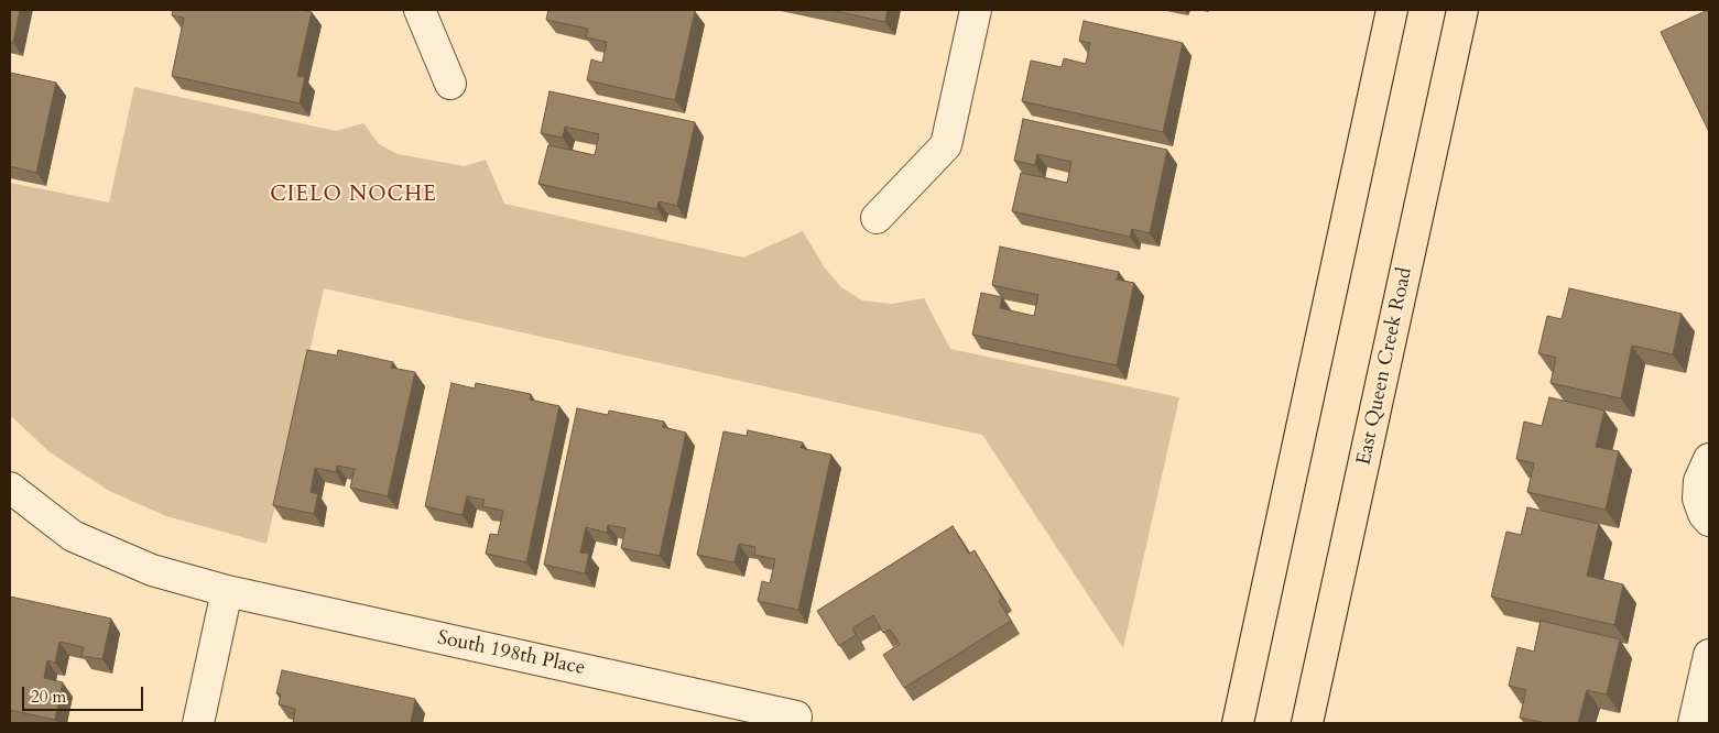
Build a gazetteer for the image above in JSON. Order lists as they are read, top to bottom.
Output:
{
  "streets": {
    "main road": ["East Queen Creek Road"],
    "street": ["South 198th Place"]
  },
  "districts": ["CIELO NOCHE"],
  "scale_bar": "20 m"
}
